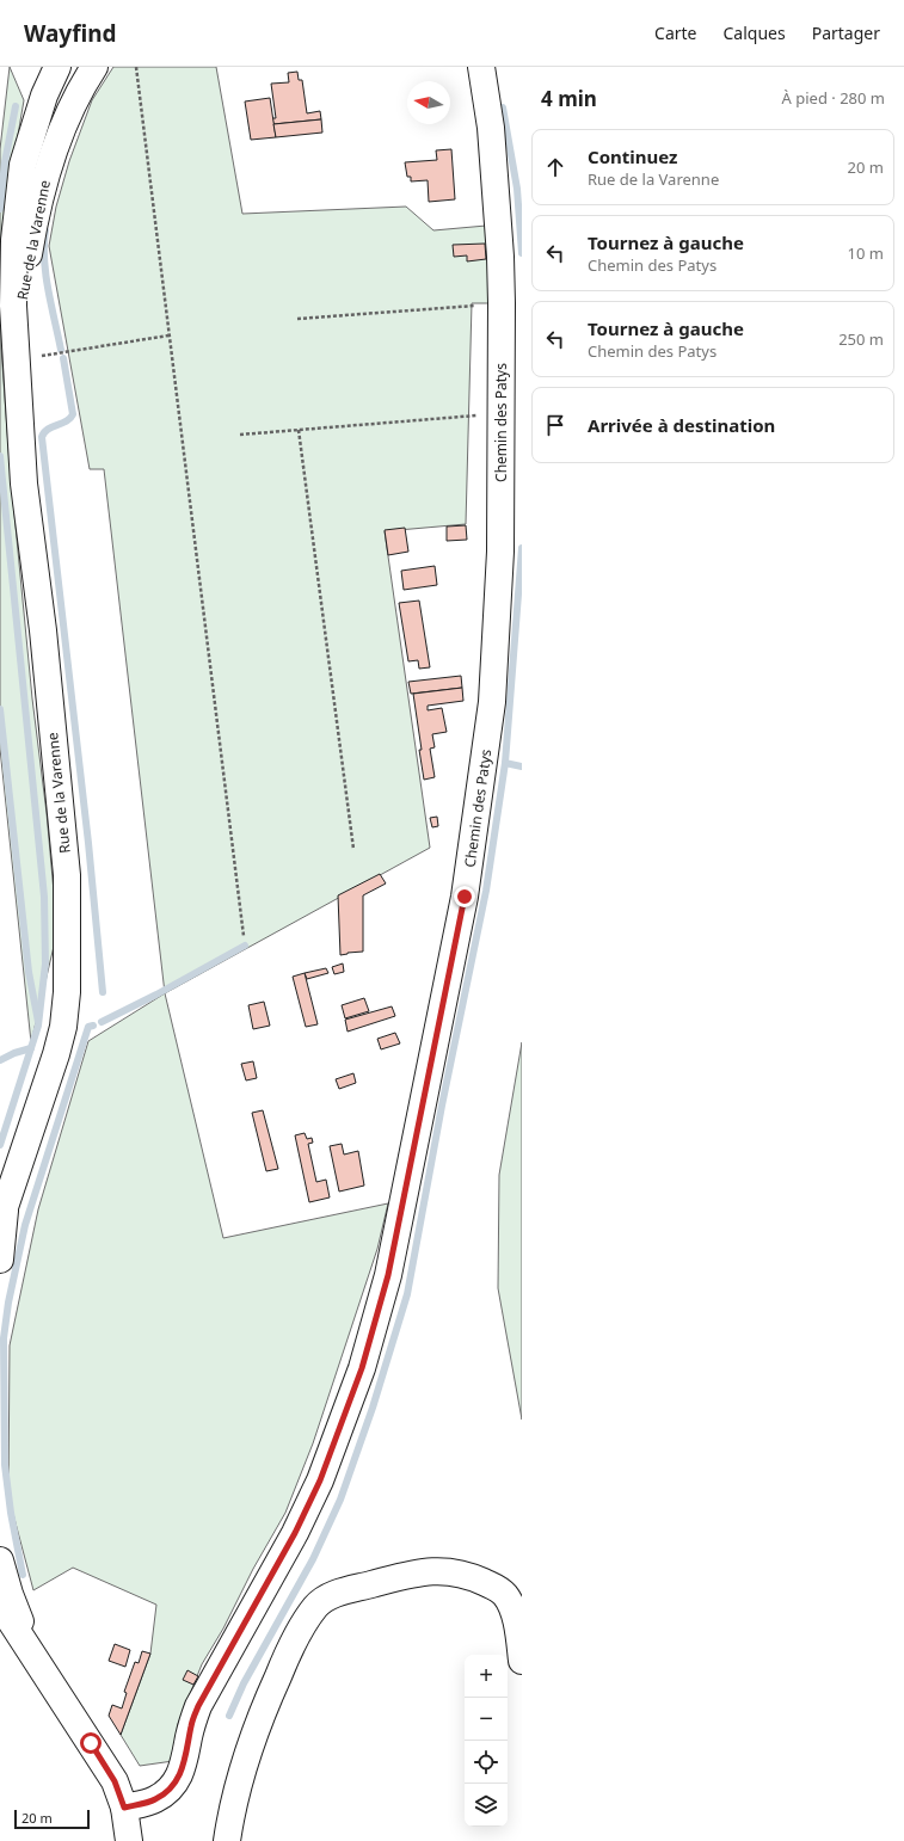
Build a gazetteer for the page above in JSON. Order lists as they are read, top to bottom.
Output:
{
  "streets": {
    "street": ["Rue de la Varenne", "Chemin des Patys"]
  },
  "scale_bar": "20 m",
  "north": "left",
  "page": {
    "header": "Wayfind",
    "nav": ["Carte", "Calques", "Partager"],
    "heading": ["4 min", "À pied · 280 m"],
    "list": [
      ["Continuez", "Rue de la Varenne", "20 m"],
      ["Tournez à gauche", "Chemin des Patys", "10 m"],
      ["Tournez à gauche", "Chemin des Patys", "250 m"],
      "Arrivée à destination"
    ],
    "map_buttons": ["+", "−"],
    "scale": "20 m"
  }
}
